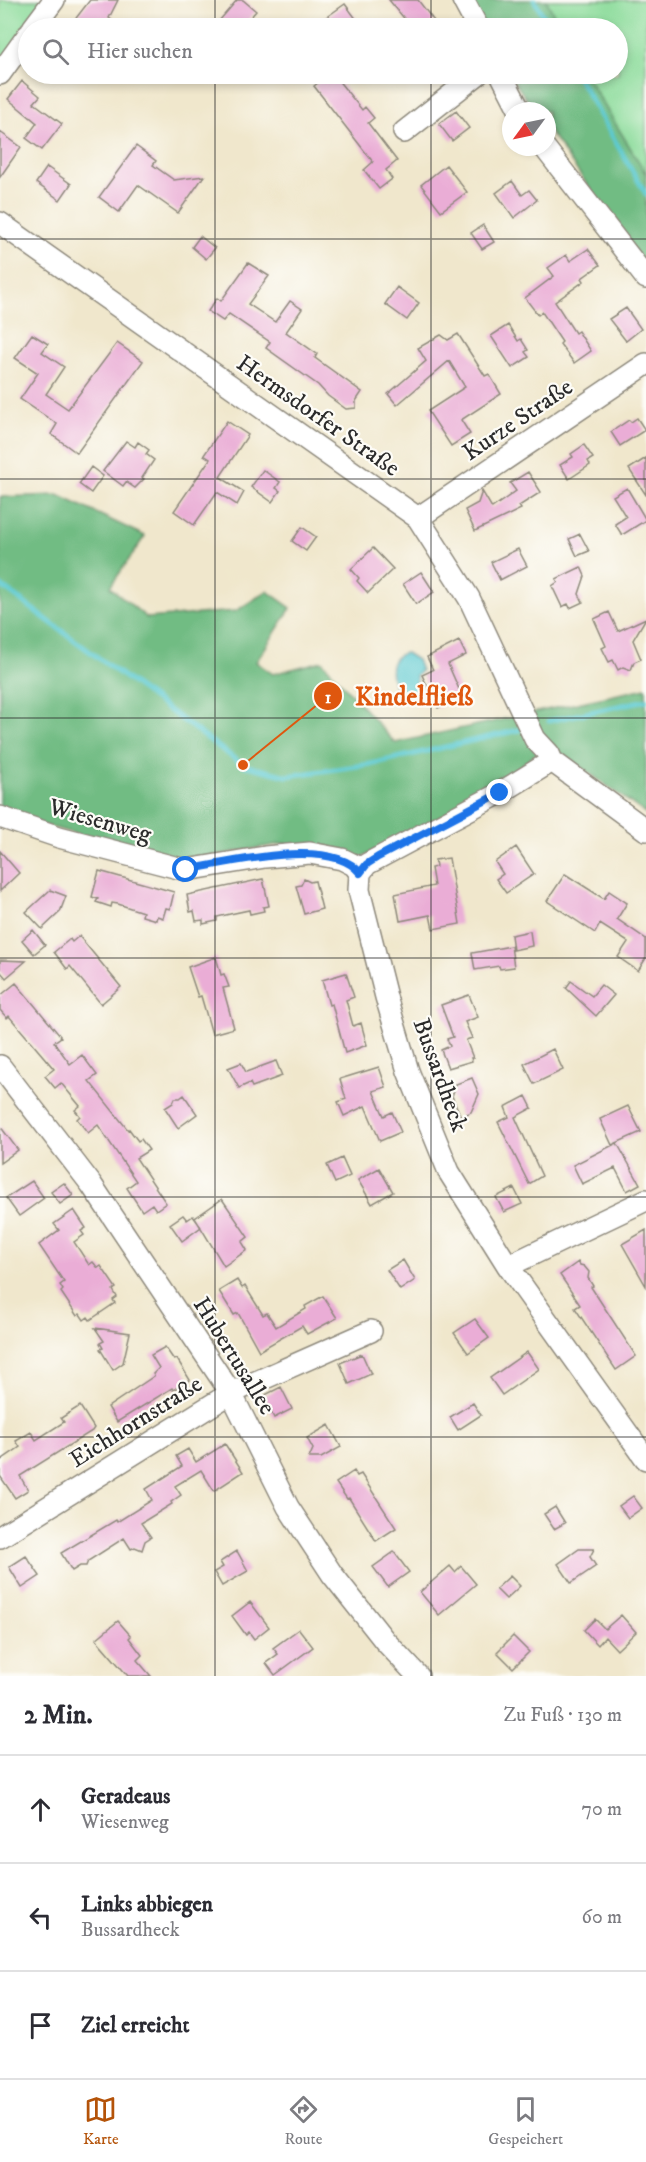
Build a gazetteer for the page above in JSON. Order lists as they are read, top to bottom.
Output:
{
  "streets": {
    "street": [
      "Hermsdorfer Straße",
      "Kurze Straße",
      "Wiesenweg",
      "Bussardheck",
      "Hubertusallee",
      "Eichhornstraße"
    ]
  },
  "crossings": [
    ["Hermsdorfer Straße", "Kurze Straße"],
    ["Wiesenweg", "Bussardheck"],
    ["Hubertusallee", "Eichhornstraße"]
  ],
  "places": ["Kindelfließ"],
  "north": "bottom left",
  "page": {
    "search": "Hier suchen",
    "heading": ["2 Min.", "Zu Fuß · 130 m"],
    "list": [
      ["Geradeaus", "Wiesenweg", "70 m"],
      ["Links abbiegen", "Bussardheck", "60 m"],
      "Ziel erreicht"
    ],
    "nav": ["Karte", "Route", "Gespeichert"]
  }
}
